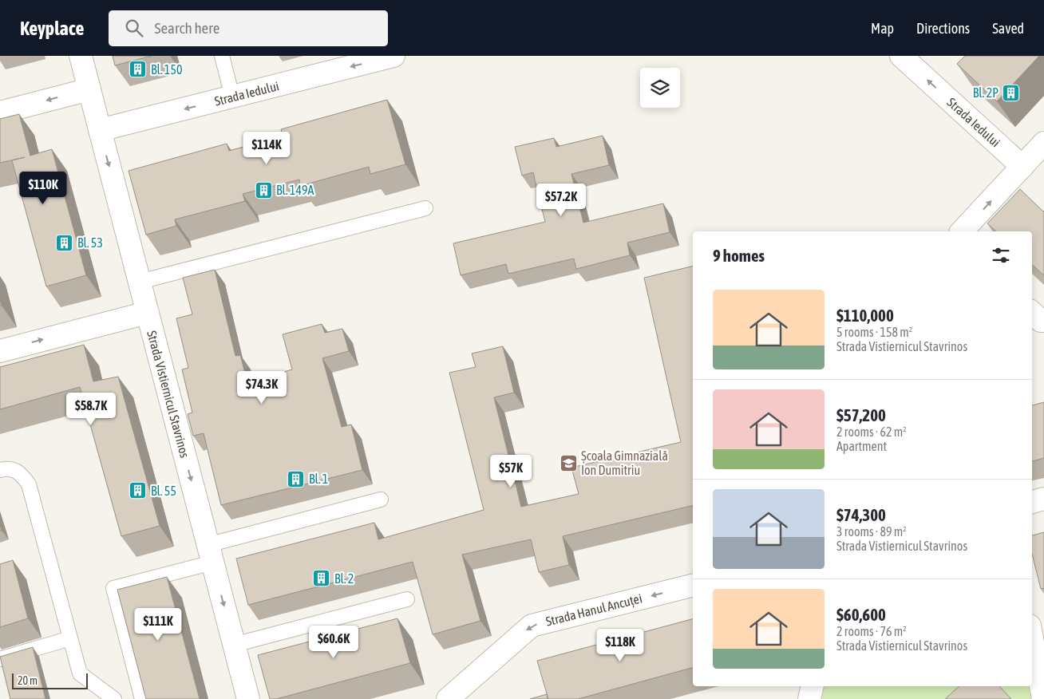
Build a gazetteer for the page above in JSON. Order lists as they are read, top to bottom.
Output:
{
  "streets": {
    "street": ["Strada Iedului", "Strada Vistiernicul Stavrinos", "Strada Hanul Ancuței"]
  },
  "crossings": [
    ["Strada Iedului", "Strada Vistiernicul Stavrinos"]
  ],
  "one_way": ["Strada Iedului", "Strada Vistiernicul Stavrinos", "Strada Hanul Ancuței"],
  "places": {
    "building": [
      "Bl. 150",
      "Bl. 2P",
      "Bl. 149A",
      "Bl. 53",
      "Bl. 1",
      "Bl. 55",
      "Bl. 2"
    ],
    "school or university": ["Școala Gimnazială Ion Dumitriu"]
  },
  "scale_bar": "20 m",
  "page": {
    "header": "Keyplace",
    "search": "Search here",
    "nav": ["Map", "Directions", "Saved"],
    "price": [
      "$114K",
      "$110K",
      "$57.2K",
      "$74.3K",
      "$58.7K",
      "$57K",
      "$111K",
      "$60.6K",
      "$118K"
    ],
    "heading": "9 homes",
    "list": [
      {
        "name": "$110,000",
        "note": "5 rooms · 158 m² · Strada Vistiernicul Stavrinos"
      },
      {
        "name": "$57,200",
        "note": "2 rooms · 62 m² · Apartment"
      },
      {
        "name": "$74,300",
        "note": "3 rooms · 89 m² · Strada Vistiernicul Stavrinos"
      },
      {
        "name": "$60,600",
        "note": "2 rooms · 76 m² · Strada Vistiernicul Stavrinos"
      }
    ],
    "scale": "20 m"
  }
}
